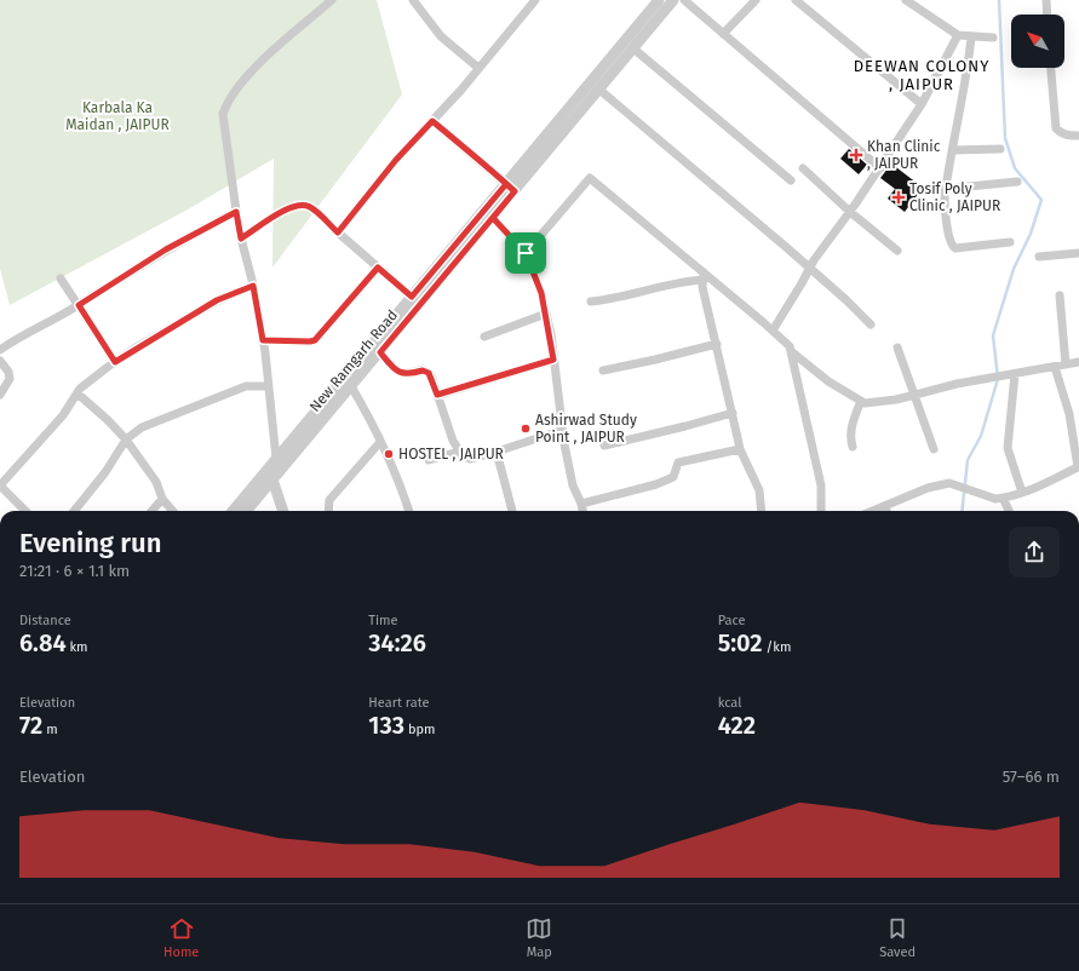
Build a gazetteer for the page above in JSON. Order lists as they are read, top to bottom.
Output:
{
  "streets": {
    "street": ["New Ramgarh Road"]
  },
  "districts": ["DEEWAN COLONY , JAIPUR"],
  "parks": ["Karbala Ka Maidan , JAIPUR"],
  "places": {
    "health": ["Khan Clinic , JAIPUR", "Tosif Poly Clinic , JAIPUR"],
    "other": ["Ashirwad Study Point , JAIPUR", "HOSTEL , JAIPUR"]
  },
  "north": "top left",
  "page": {
    "heading": ["Evening run", "21:21 · 6 × 1.1 km"],
    "stats": [
      ["Distance", "6.84 km"],
      ["Time", "34:26"],
      ["Pace", "5:02 /km"],
      ["Elevation", "72 m"],
      ["Heart rate", "133 bpm"],
      ["kcal", "422"]
    ],
    "chart": ["Elevation", "57–66 m"],
    "tabs": ["Home", "Map", "Saved"]
  }
}
